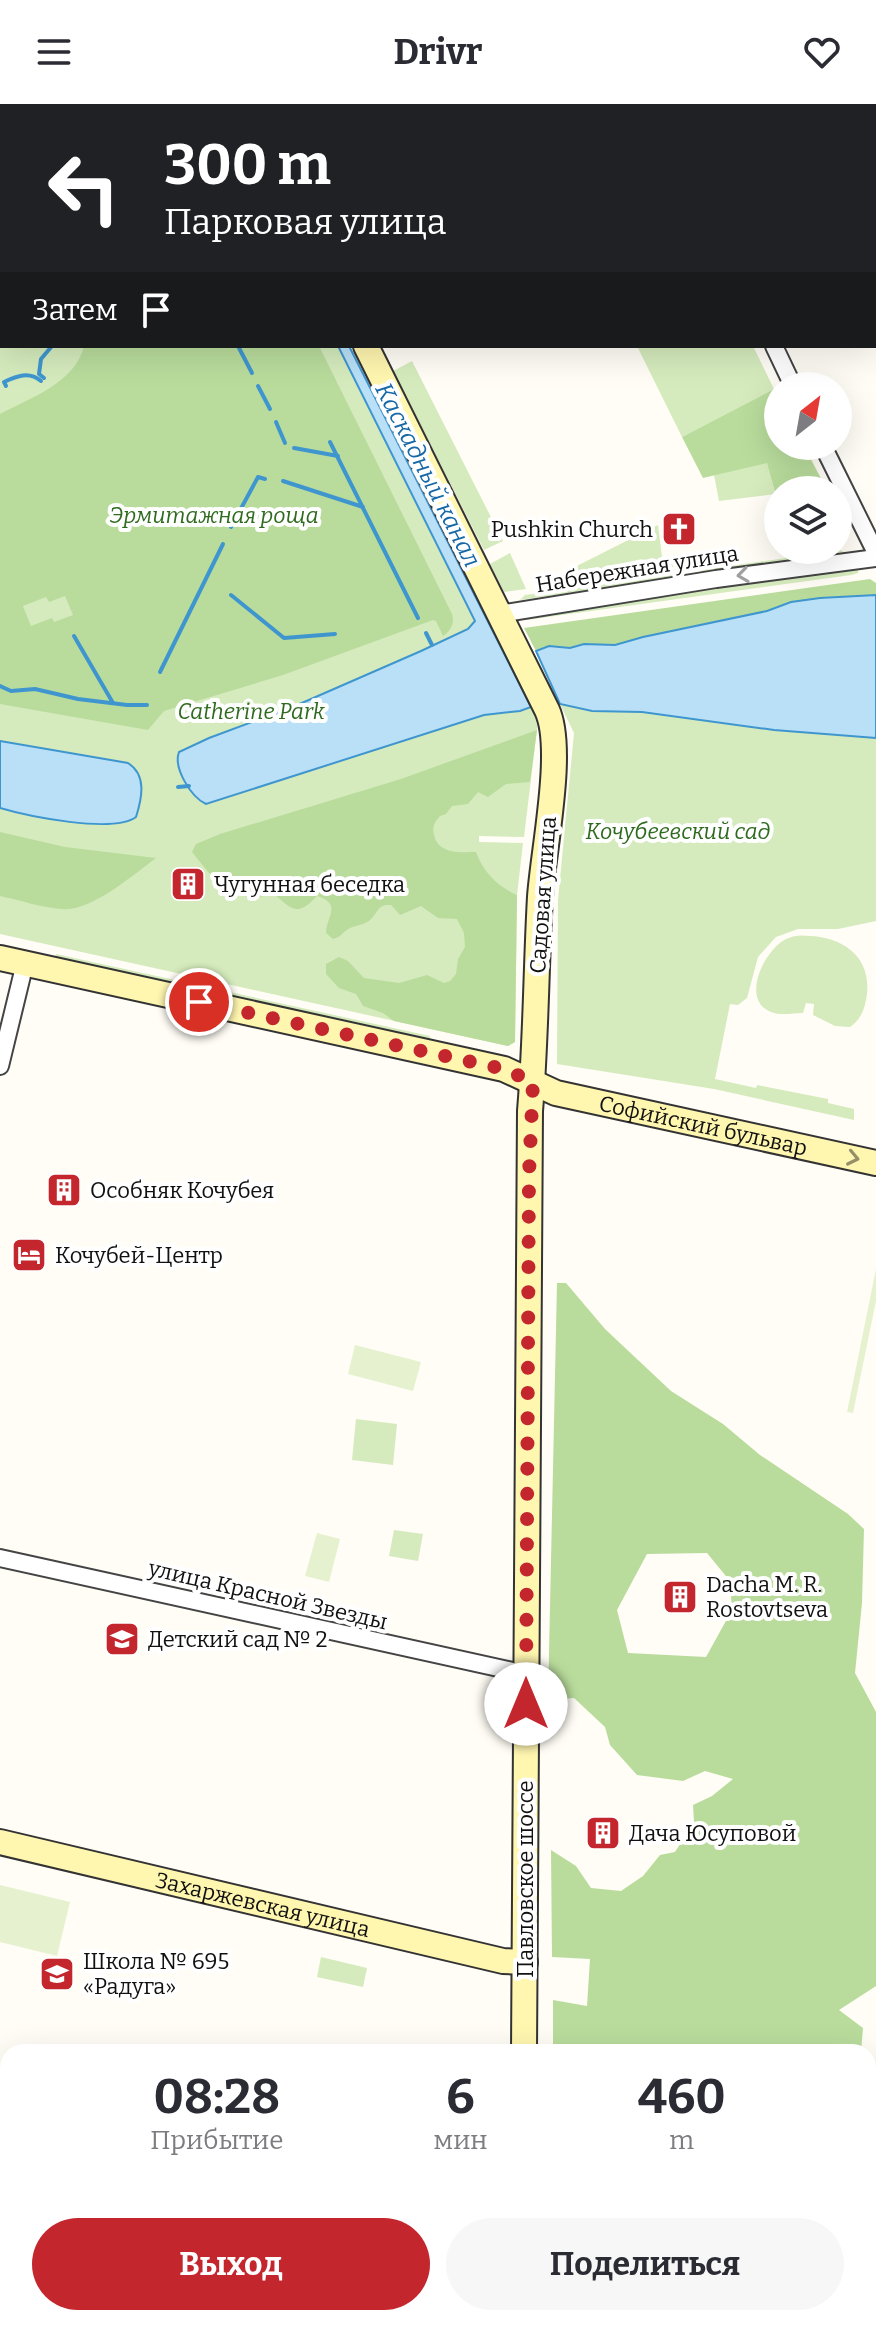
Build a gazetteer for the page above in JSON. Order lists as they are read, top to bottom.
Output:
{
  "streets": {
    "main road": [
      "Садовая улица",
      "Софийский бульвар",
      "Павловское шоссе",
      "Захаржевская улица"
    ],
    "street": ["Набережная улица", "улица Красной Звезды"]
  },
  "crossings": [
    ["Набережная улица", "Садовая улица"],
    ["Садовая улица", "Софийский бульвар"],
    ["Садовая улица", "Павловское шоссе"],
    ["Софийский бульвар", "Павловское шоссе"],
    ["улица Красной Звезды", "Павловское шоссе"],
    ["Павловское шоссе", "Захаржевская улица"]
  ],
  "one_way": ["Набережная улица", "Софийский бульвар"],
  "water": ["Каскадный канал"],
  "parks": ["Эрмитажная роща", "Catherine Park", "Кочубеевский сад"],
  "places": {
    "church": ["Pushkin Church"],
    "building": [
      "Чугунная беседка",
      "Особняк Кочубея",
      "Dacha M. R. Rostovtseva",
      "Дача Юсуповой"
    ],
    "hotel": ["Кочубей-Центр"],
    "school or university": ["Детский сад № 2", "Школа № 695 «Радуга»"]
  },
  "north": "top right",
  "page": {
    "header": "Drivr",
    "turn": ["300 m", "Парковая улица"],
    "then": "Затем",
    "eta": [
      "08:28",
      "Прибытие",
      "6",
      "мин",
      "460",
      "m"
    ],
    "buttons": ["Выход", "Поделиться"]
  }
}
